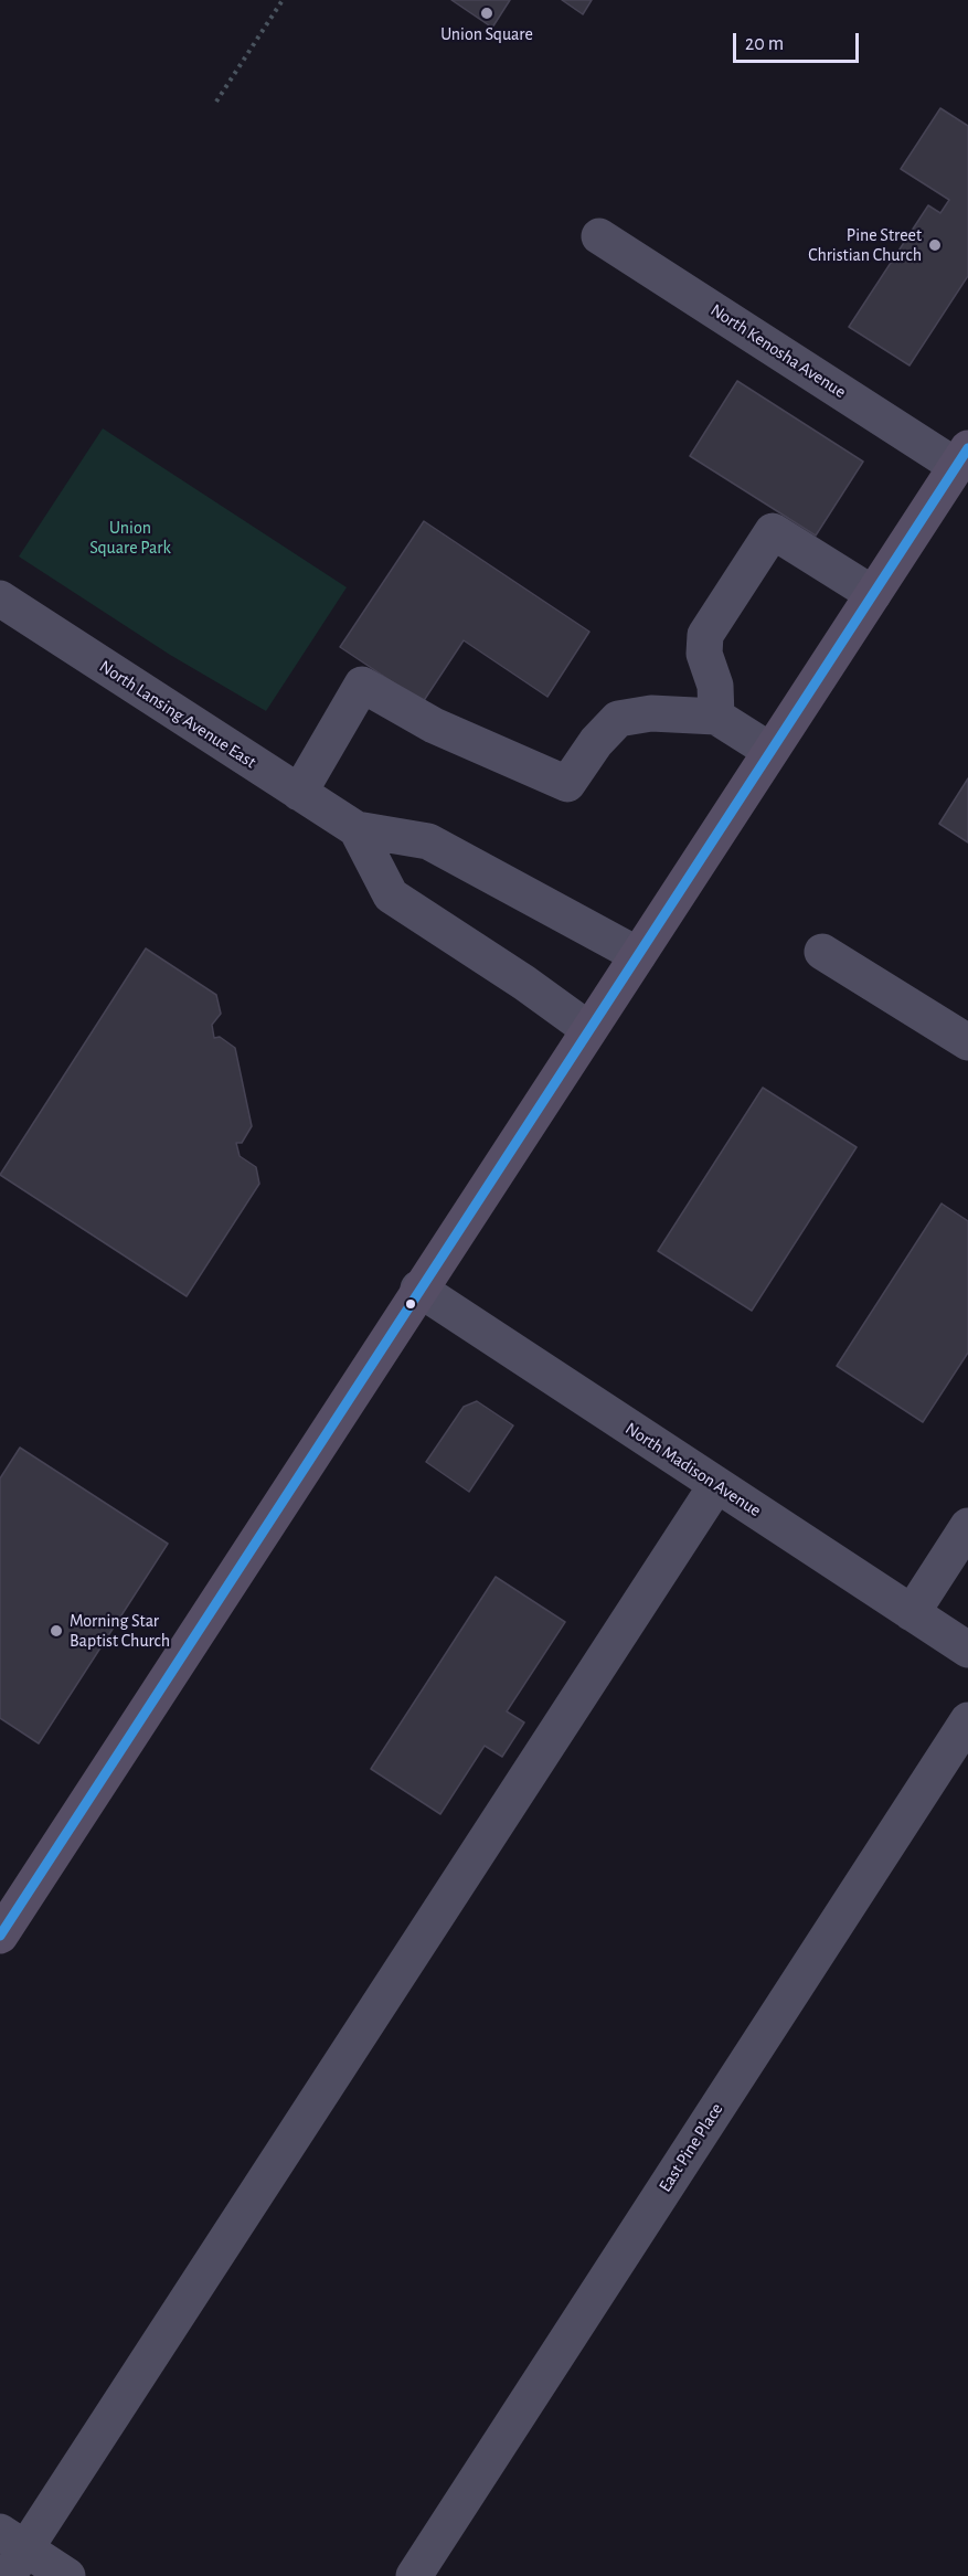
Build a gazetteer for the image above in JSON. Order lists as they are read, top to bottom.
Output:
{
  "streets": {
    "street": [
      "North Kenosha Avenue",
      "North Lansing Avenue East",
      "North Madison Avenue",
      "East Pine Place"
    ]
  },
  "parks": ["Union Square Park"],
  "places": ["Union Square", "Pine Street Christian Church", "Morning Star Baptist Church"],
  "scale_bar": "20 m"
}
